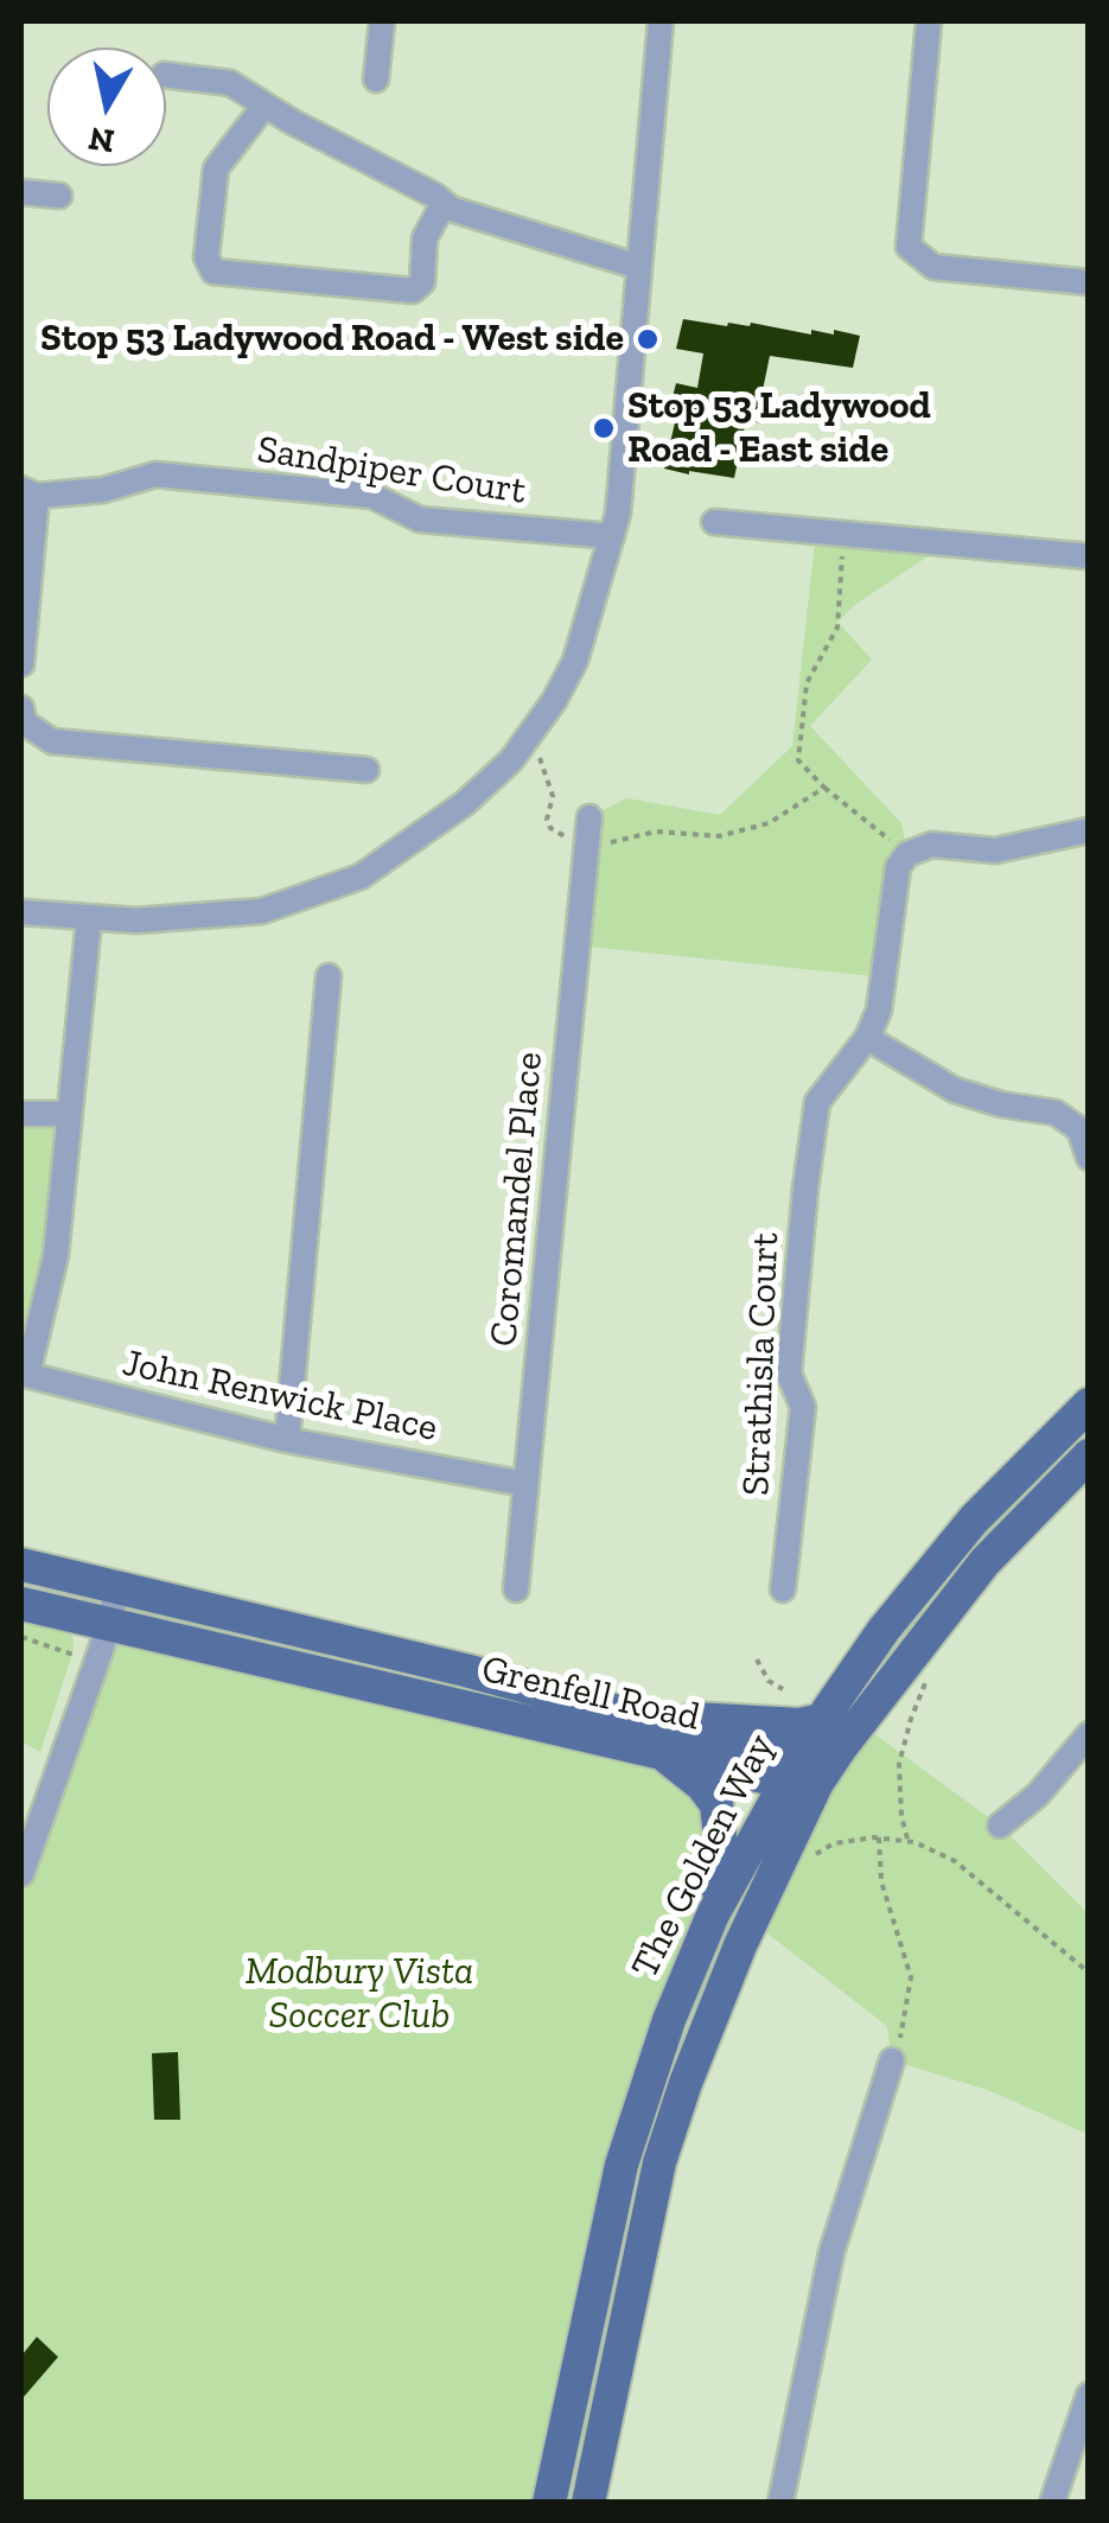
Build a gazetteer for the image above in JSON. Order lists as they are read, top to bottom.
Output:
{
  "streets": {
    "main road": ["Grenfell Road", "The Golden Way"],
    "street": [
      "Sandpiper Court",
      "Coromandel Place",
      "Strathisla Court",
      "John Renwick Place"
    ]
  },
  "crossings": [
    ["Coromandel Place", "John Renwick Place"],
    ["Grenfell Road", "The Golden Way"]
  ],
  "parks": ["Modbury Vista Soccer Club"],
  "places": ["Stop 53 Ladywood Road - West side", "Stop 53 Ladywood Road - East side"],
  "north": "bottom"
}
